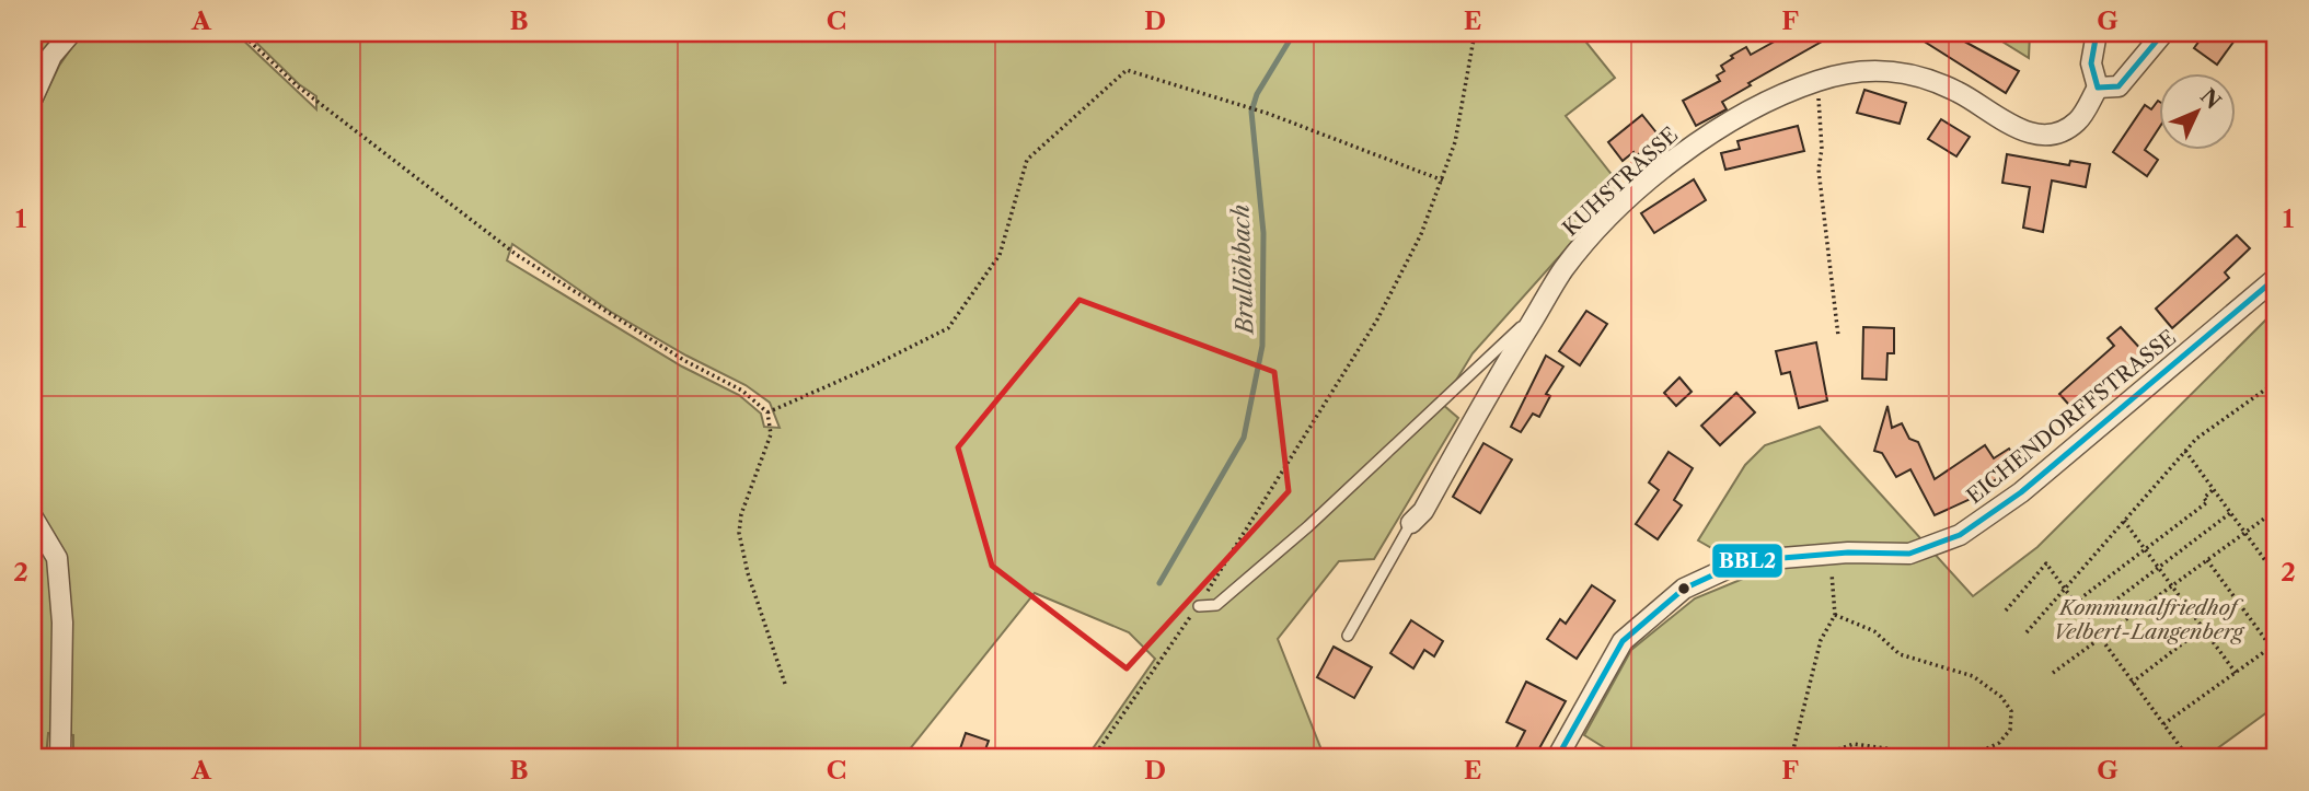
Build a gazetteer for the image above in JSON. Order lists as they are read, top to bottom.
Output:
{
  "streets": {
    "street": ["KUHSTRASSE", "EICHENDORFFSTRASSE"]
  },
  "water": ["Brullöhbach"],
  "parks": ["Kommunalfriedhof Velbert-Langenberg"],
  "lines": ["transit line BBL2"],
  "north": "top right",
  "grid": {
    "columns": [
      "A",
      "B",
      "C",
      "D",
      "E",
      "F",
      "G"
    ],
    "rows": ["1", "2"]
  }
}
